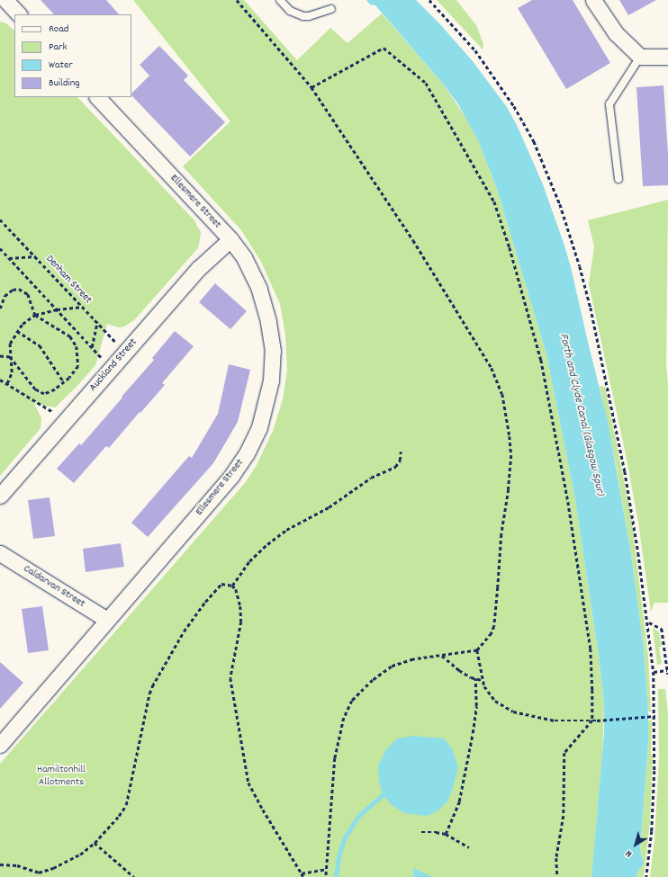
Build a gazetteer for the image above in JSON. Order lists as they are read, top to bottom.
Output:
{
  "streets": {
    "street": ["Ellesmere Street", "Auckland Street", "Caldarvan Street"],
    "path": ["Denham Street"]
  },
  "crossings": [
    ["Ellesmere Street", "Auckland Street"],
    ["Ellesmere Street", "Caldarvan Street"],
    ["Denham Street", "Auckland Street"]
  ],
  "water": ["Forth and Clyde Canal (Glasgow Spur)"],
  "parks": ["Hamiltonhill Allotments"],
  "legend": [
    "Road",
    "Park",
    "Water",
    "Building"
  ],
  "north": "bottom left"
}
